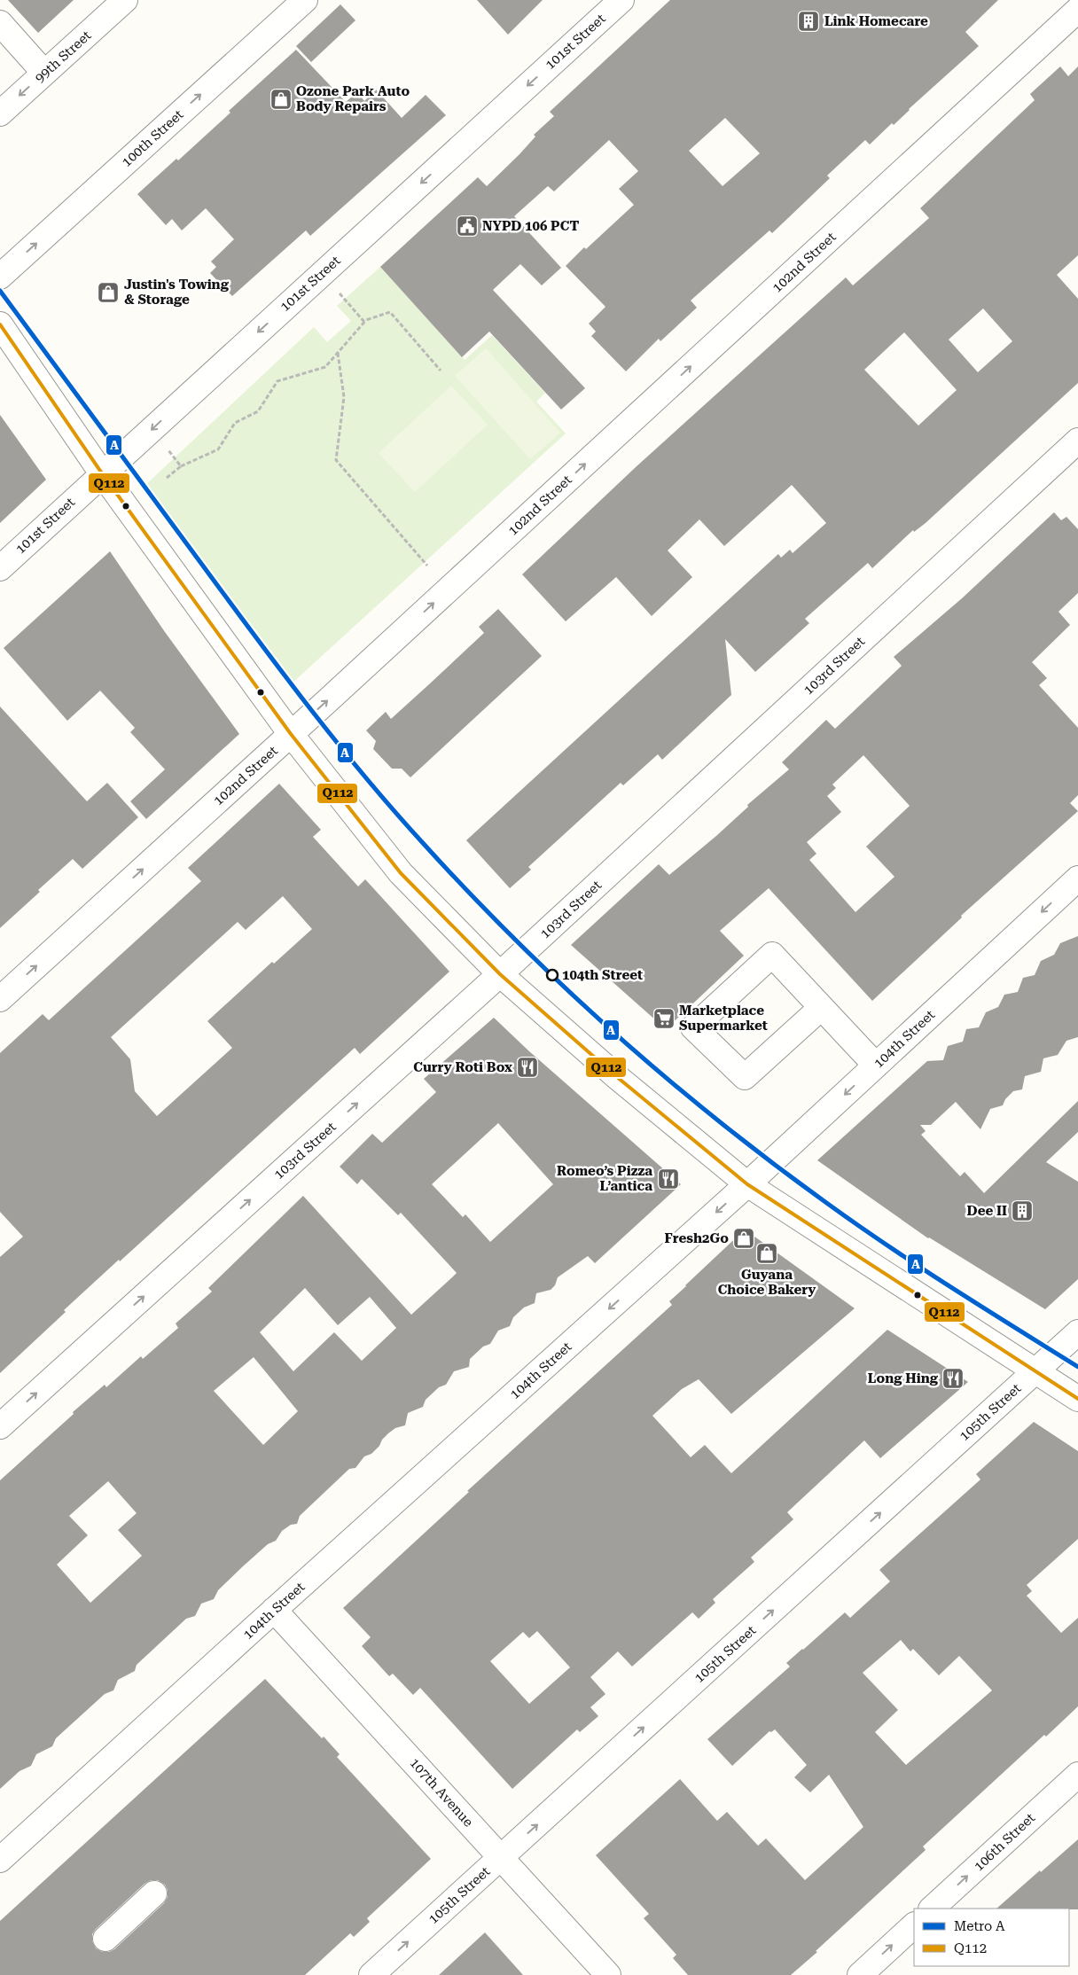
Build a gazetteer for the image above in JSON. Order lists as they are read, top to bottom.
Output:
{
  "streets": {
    "street": [
      "101st Street",
      "99th Street",
      "100th Street",
      "102nd Street",
      "103rd Street",
      "104th Street",
      "105th Street",
      "107th Avenue",
      "106th Street"
    ]
  },
  "crossings": [
    ["104th Street", "107th Avenue"],
    ["105th Street", "107th Avenue"]
  ],
  "one_way": [
    "101st Street",
    "99th Street",
    "100th Street",
    "102nd Street",
    "103rd Street",
    "104th Street",
    "105th Street",
    "106th Street"
  ],
  "places": {
    "building": ["Link Homecare", "Dee II"],
    "shop": [
      "Ozone Park Auto Body Repairs",
      "Justin's Towing & Storage",
      "Fresh2Go",
      "Guyana Choice Bakery"
    ],
    "public building": ["NYPD 106 PCT"],
    "other": ["104th Street"],
    "supermarket": ["Marketplace Supermarket"],
    "restaurant": ["Curry Roti Box", "Romeo’s Pizza L’antica", "Long Hing"]
  },
  "lines": ["metro line A", "transit line Q112"],
  "legend": ["Metro A", "Q112"]
}
